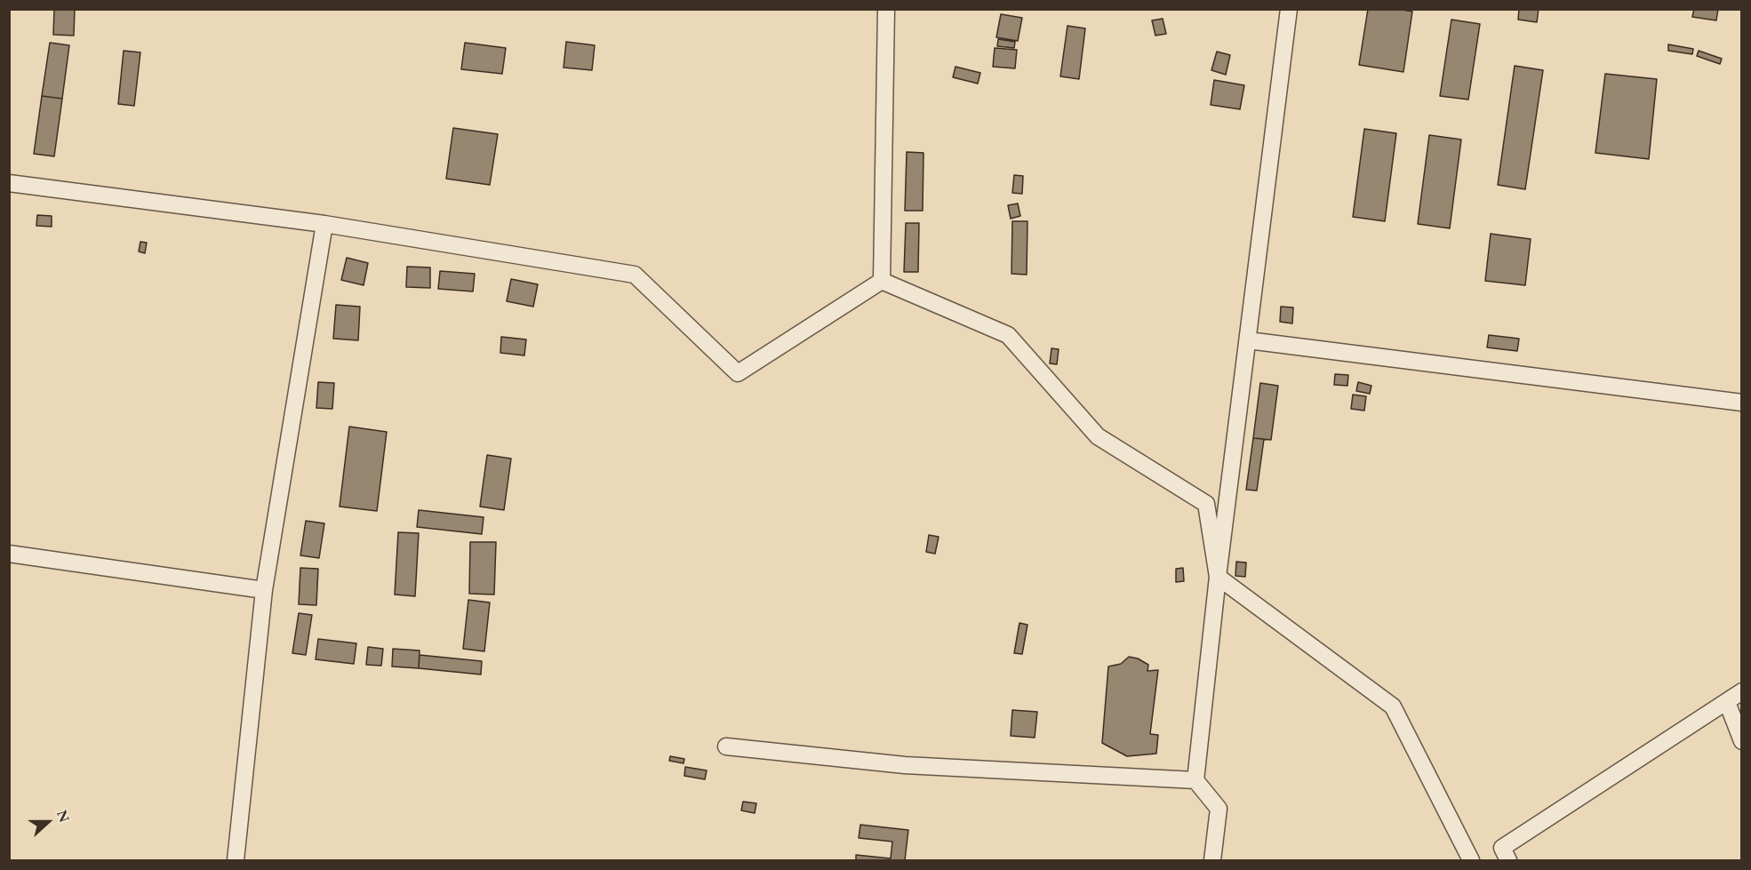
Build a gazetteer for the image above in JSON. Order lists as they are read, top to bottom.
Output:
{
  "north": "right"
}
